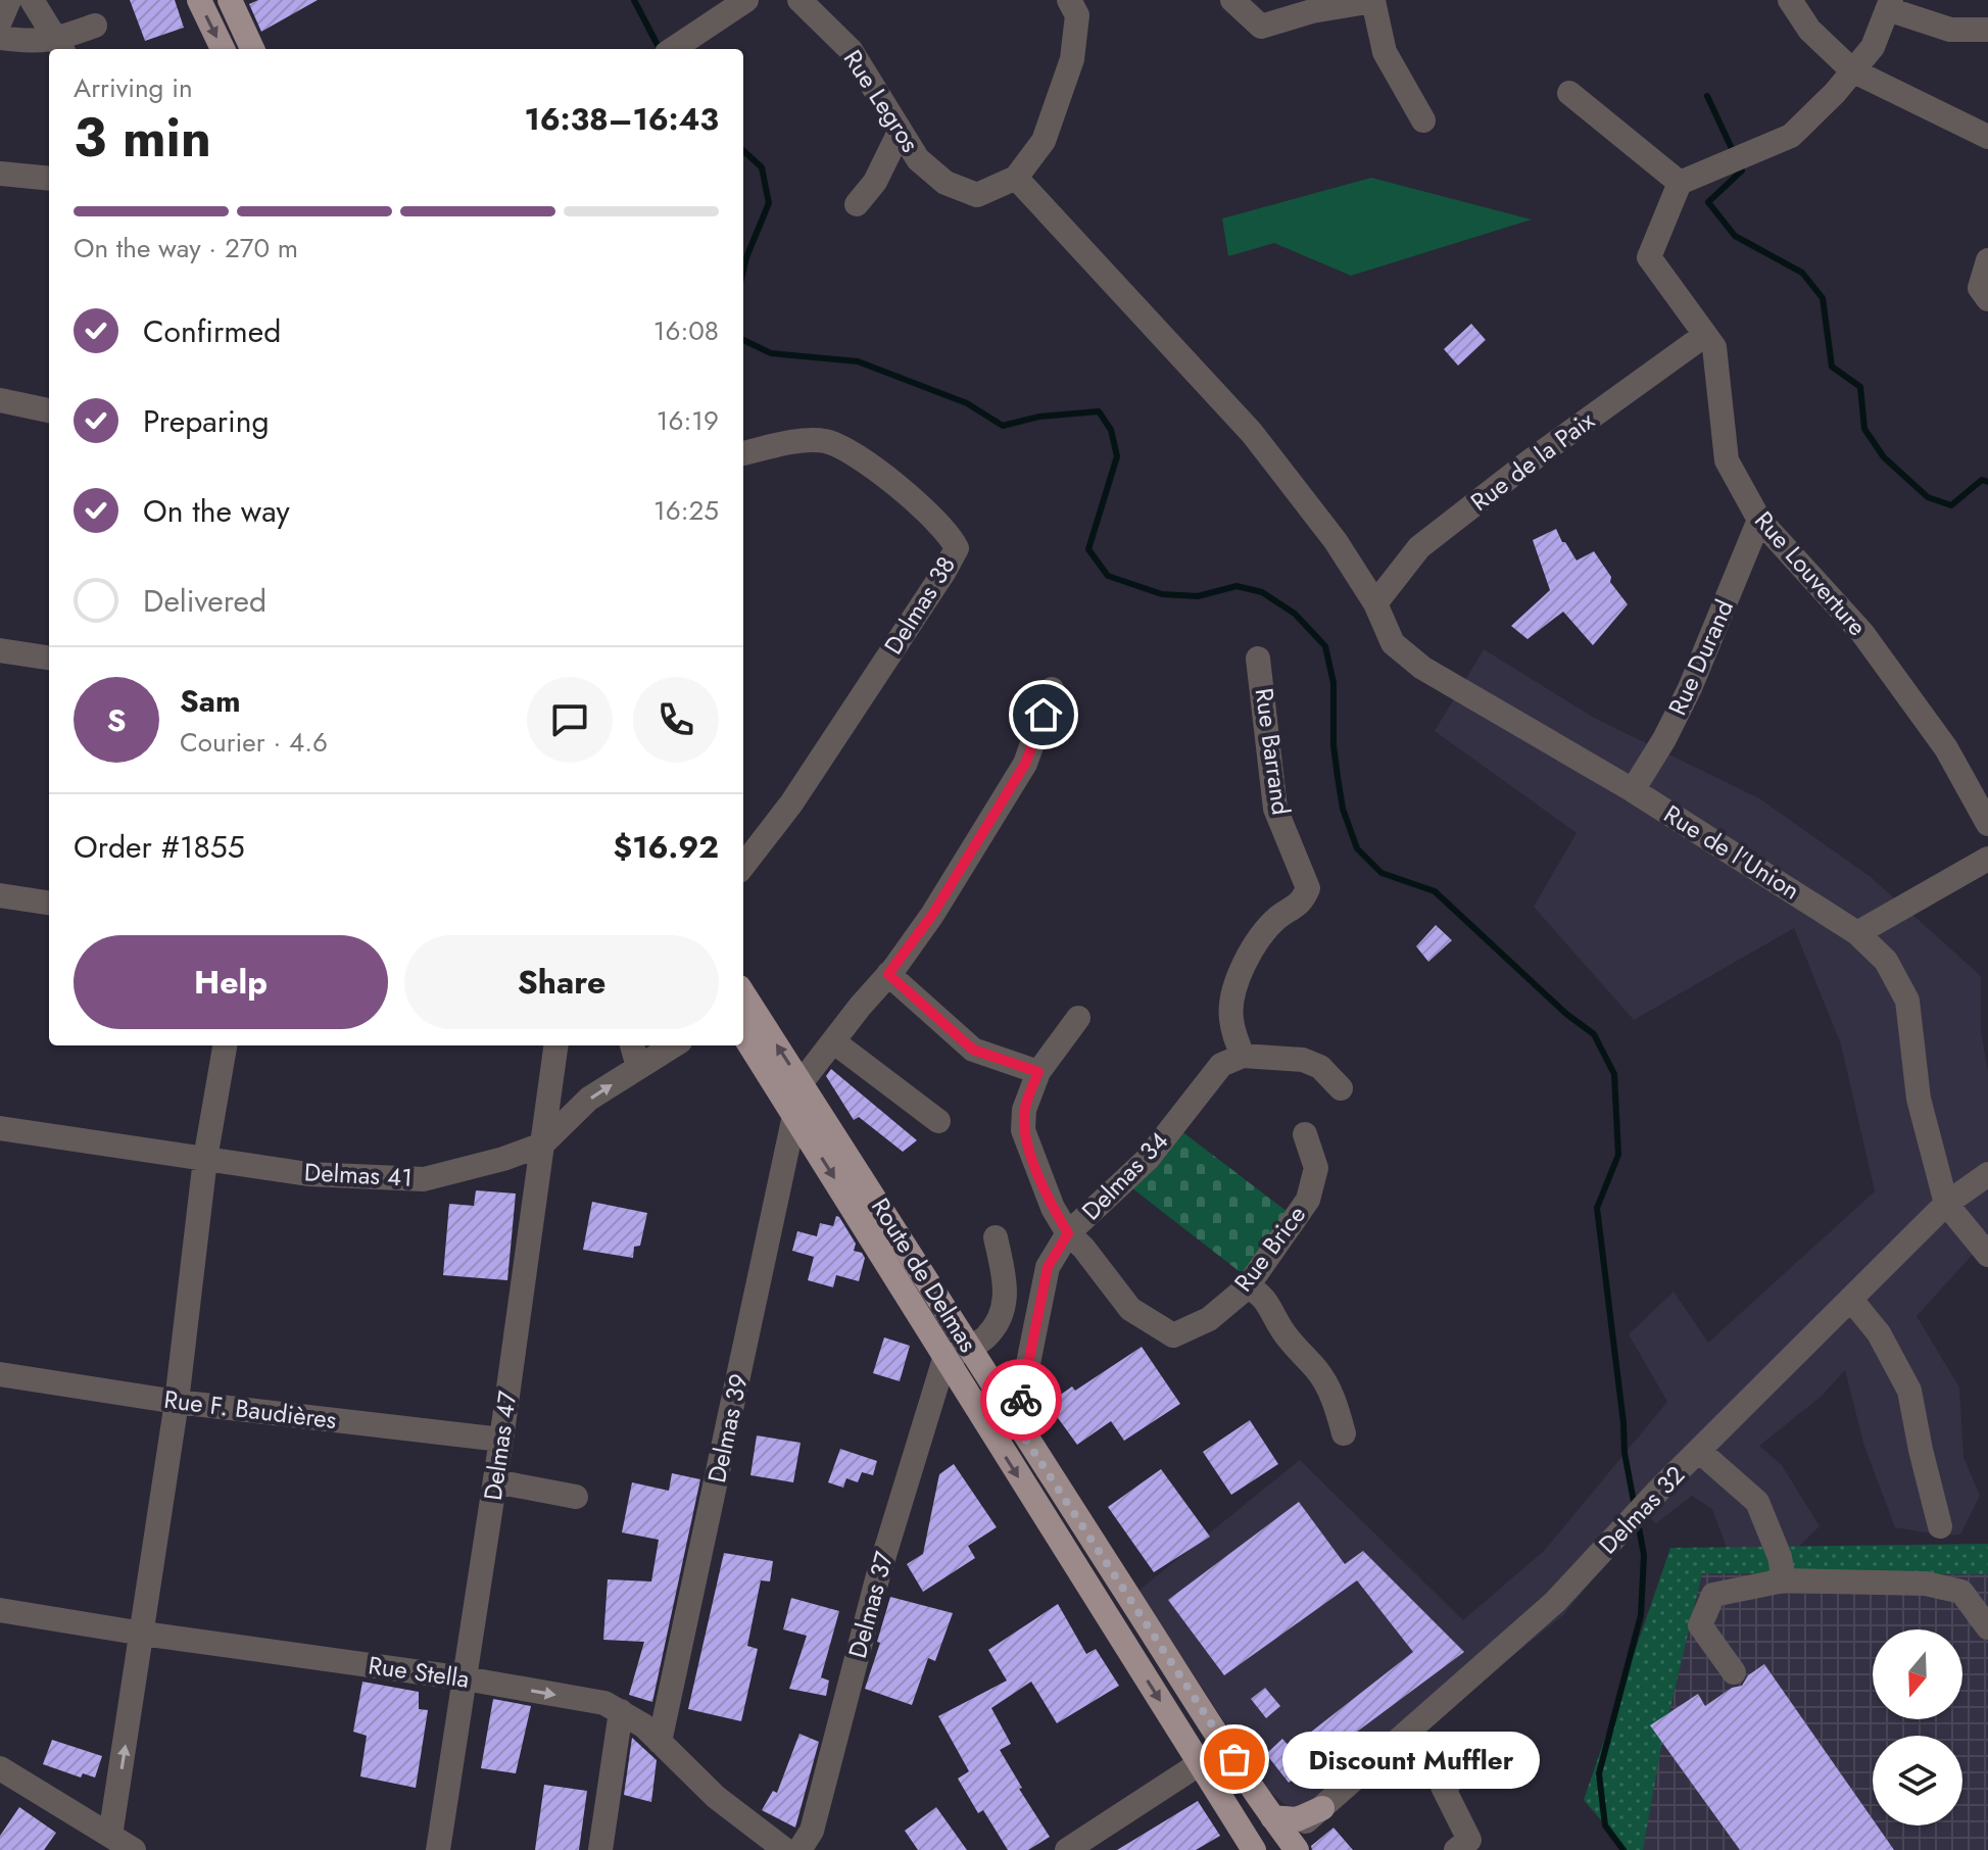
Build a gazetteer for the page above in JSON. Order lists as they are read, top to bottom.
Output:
{
  "streets": {
    "main road": ["Route de Delmas"],
    "street": [
      "Rue Legros",
      "Rue de la Paix",
      "Rue Louverture",
      "Delmas 38",
      "Rue Durand",
      "Rue Barrand",
      "Rue de l'Union",
      "Delmas 41",
      "Delmas 34",
      "Rue Brice",
      "Rue F. Baudières",
      "Delmas 39",
      "Delmas 47",
      "Delmas 32",
      "Delmas 37",
      "Rue Stella"
    ]
  },
  "crossings": [
    ["Rue Legros", "Rue de l'Union"],
    ["Rue de la Paix", "Rue Louverture"],
    ["Rue de la Paix", "Rue de l'Union"],
    ["Rue Louverture", "Rue Durand"],
    ["Rue Durand", "Rue de l'Union"],
    ["Rue Barrand", "Delmas 34"],
    ["Rue de l'Union", "Delmas 32"],
    ["Delmas 41", "Delmas 47"],
    ["Delmas 34", "Rue Brice"],
    ["Delmas 34", "Route de Delmas"],
    ["Route de Delmas", "Delmas 39"],
    ["Route de Delmas", "Delmas 32"],
    ["Route de Delmas", "Delmas 37"],
    ["Rue F. Baudières", "Delmas 47"],
    ["Delmas 39", "Rue Stella"],
    ["Delmas 47", "Rue Stella"]
  ],
  "places": ["Discount Muffler"],
  "north": "bottom",
  "page": {
    "heading": ["3 min", "Arriving in", "16:38–16:43"],
    "panel": [
      "Sam",
      "Courier · 4.6",
      "Order #1855",
      "$16.92"
    ],
    "bar": "On the way · 270 m",
    "list": [
      ["Confirmed", "16:08"],
      ["Preparing", "16:19"],
      ["On the way", "16:25"],
      "Delivered"
    ],
    "round": "S",
    "buttons": ["Help", "Share"],
    "bubble": "Discount Muffler"
  }
}
